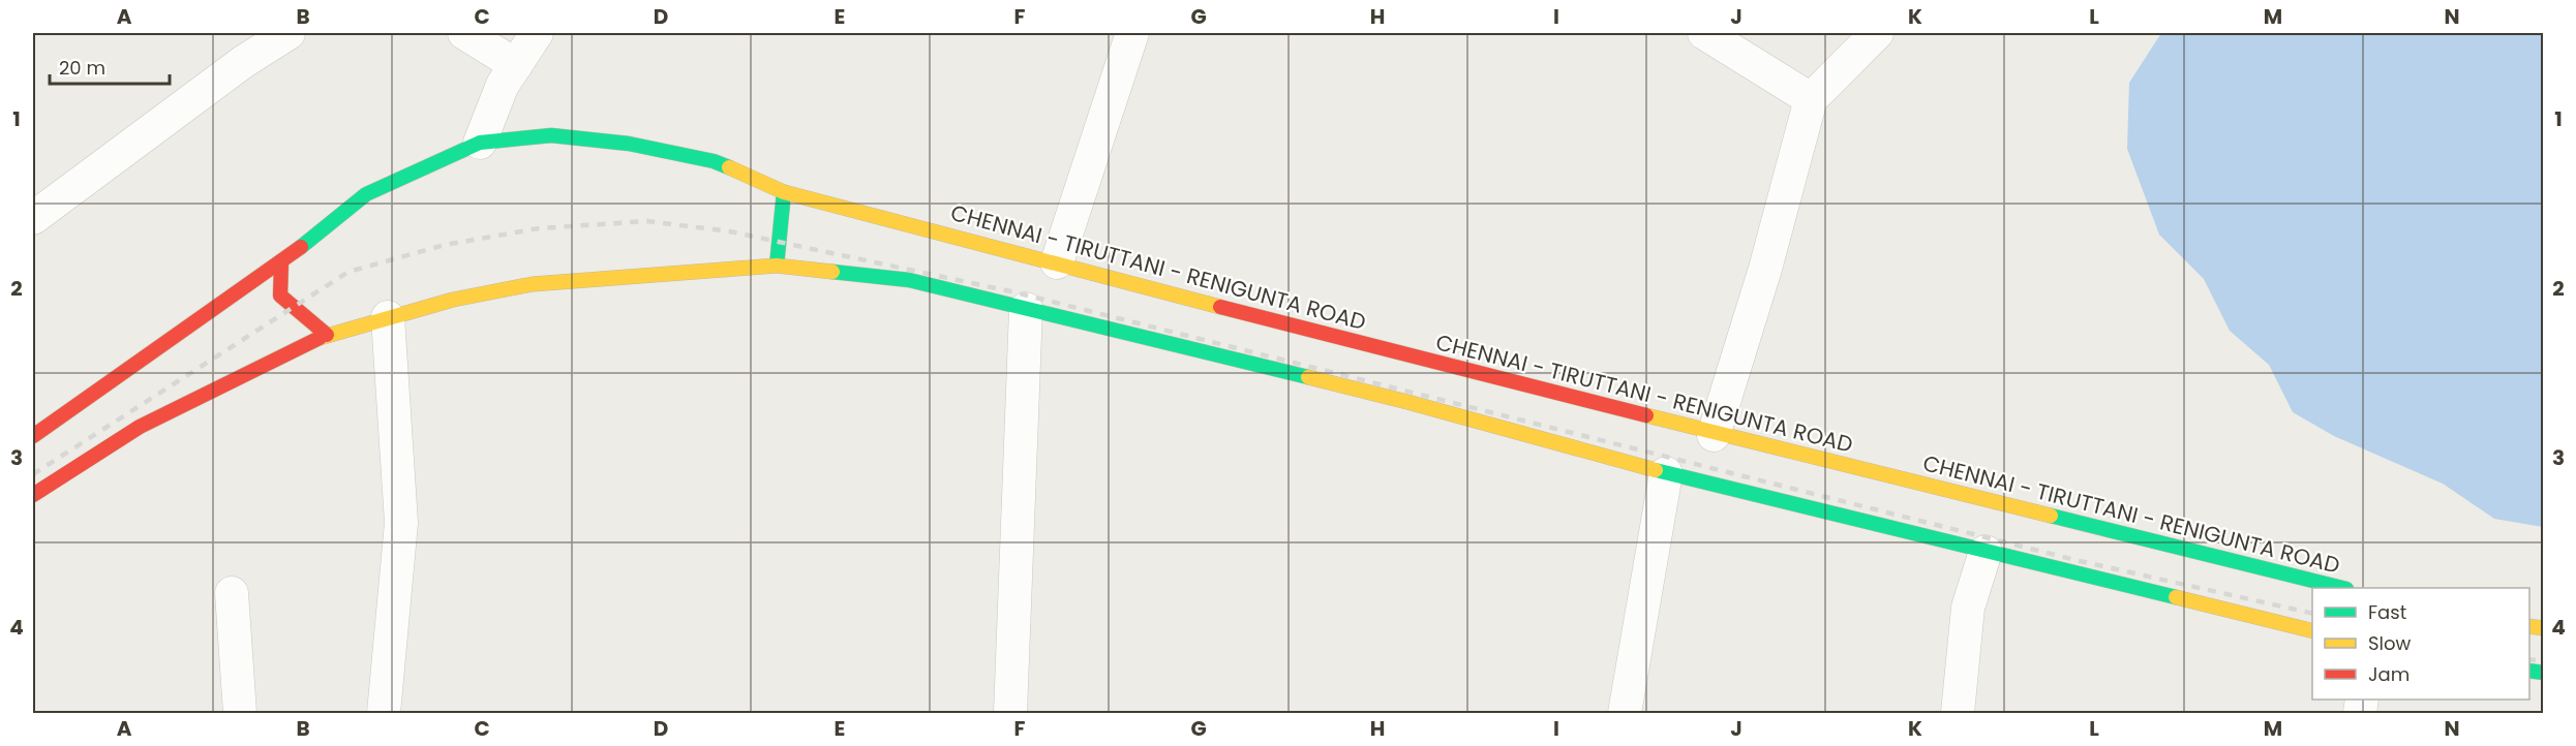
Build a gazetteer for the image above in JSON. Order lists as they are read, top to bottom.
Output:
{
  "streets": {
    "highway": ["CHENNAI - TIRUTTANI - RENIGUNTA ROAD"]
  },
  "legend": ["Fast", "Slow", "Jam"],
  "scale_bar": "20 m",
  "grid": {
    "columns": [
      "A",
      "B",
      "C",
      "D",
      "E",
      "F",
      "G",
      "H",
      "I",
      "J",
      "K",
      "L",
      "M",
      "N"
    ],
    "rows": [
      "1",
      "2",
      "3",
      "4"
    ]
  }
}
